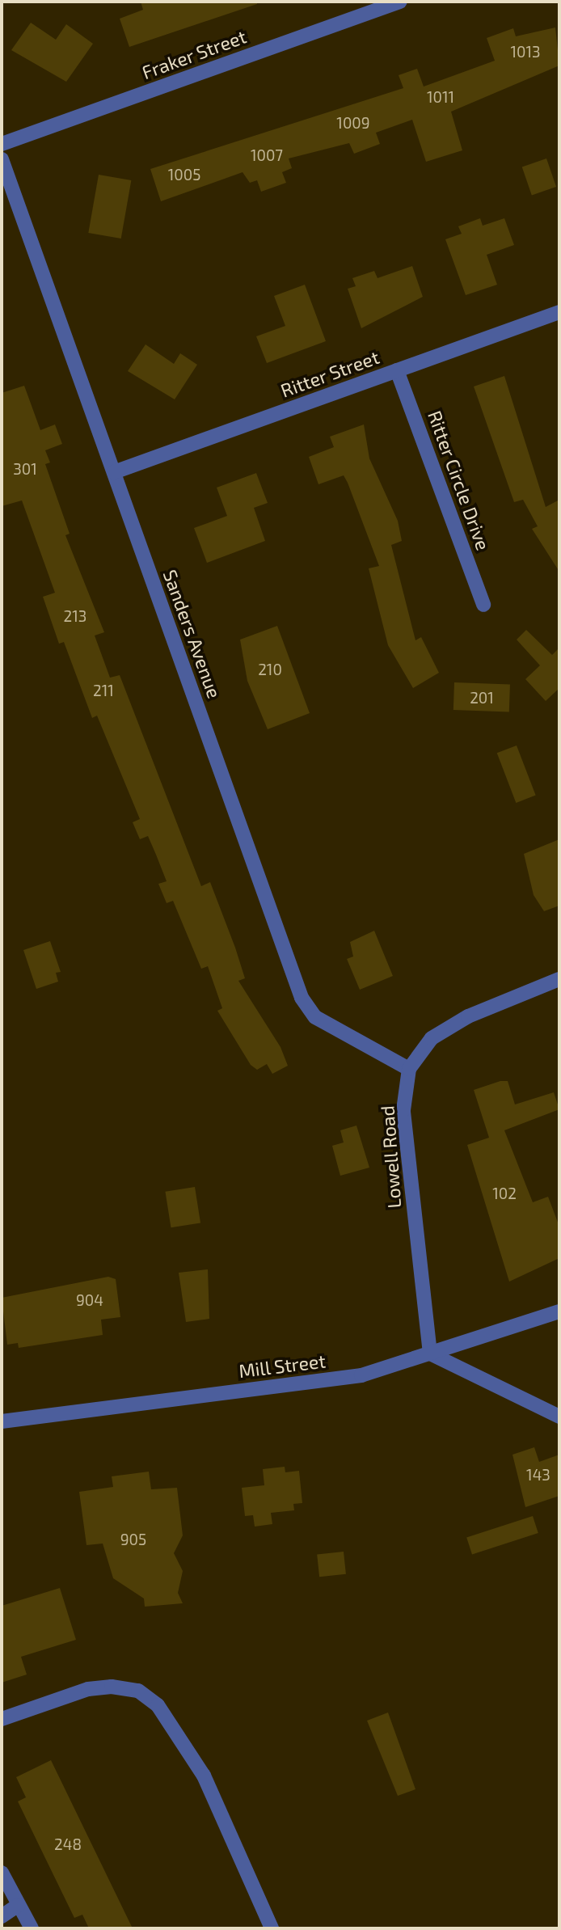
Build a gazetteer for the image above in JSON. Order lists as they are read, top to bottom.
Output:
{
  "streets": {
    "street": [
      "Fraker Street",
      "Ritter Street",
      "Ritter Circle Drive",
      "Sanders Avenue",
      "Lowell Road",
      "Mill Street"
    ]
  },
  "crossings": [
    ["Ritter Street", "Ritter Circle Drive"],
    ["Ritter Street", "Sanders Avenue"],
    ["Sanders Avenue", "Lowell Road"],
    ["Lowell Road", "Mill Street"]
  ],
  "house_numbers": [
    "1013",
    "1011",
    "1009",
    "1007",
    "1005",
    "301",
    "213",
    "210",
    "211",
    "201",
    "102",
    "904",
    "143",
    "905",
    "248"
  ]
}
